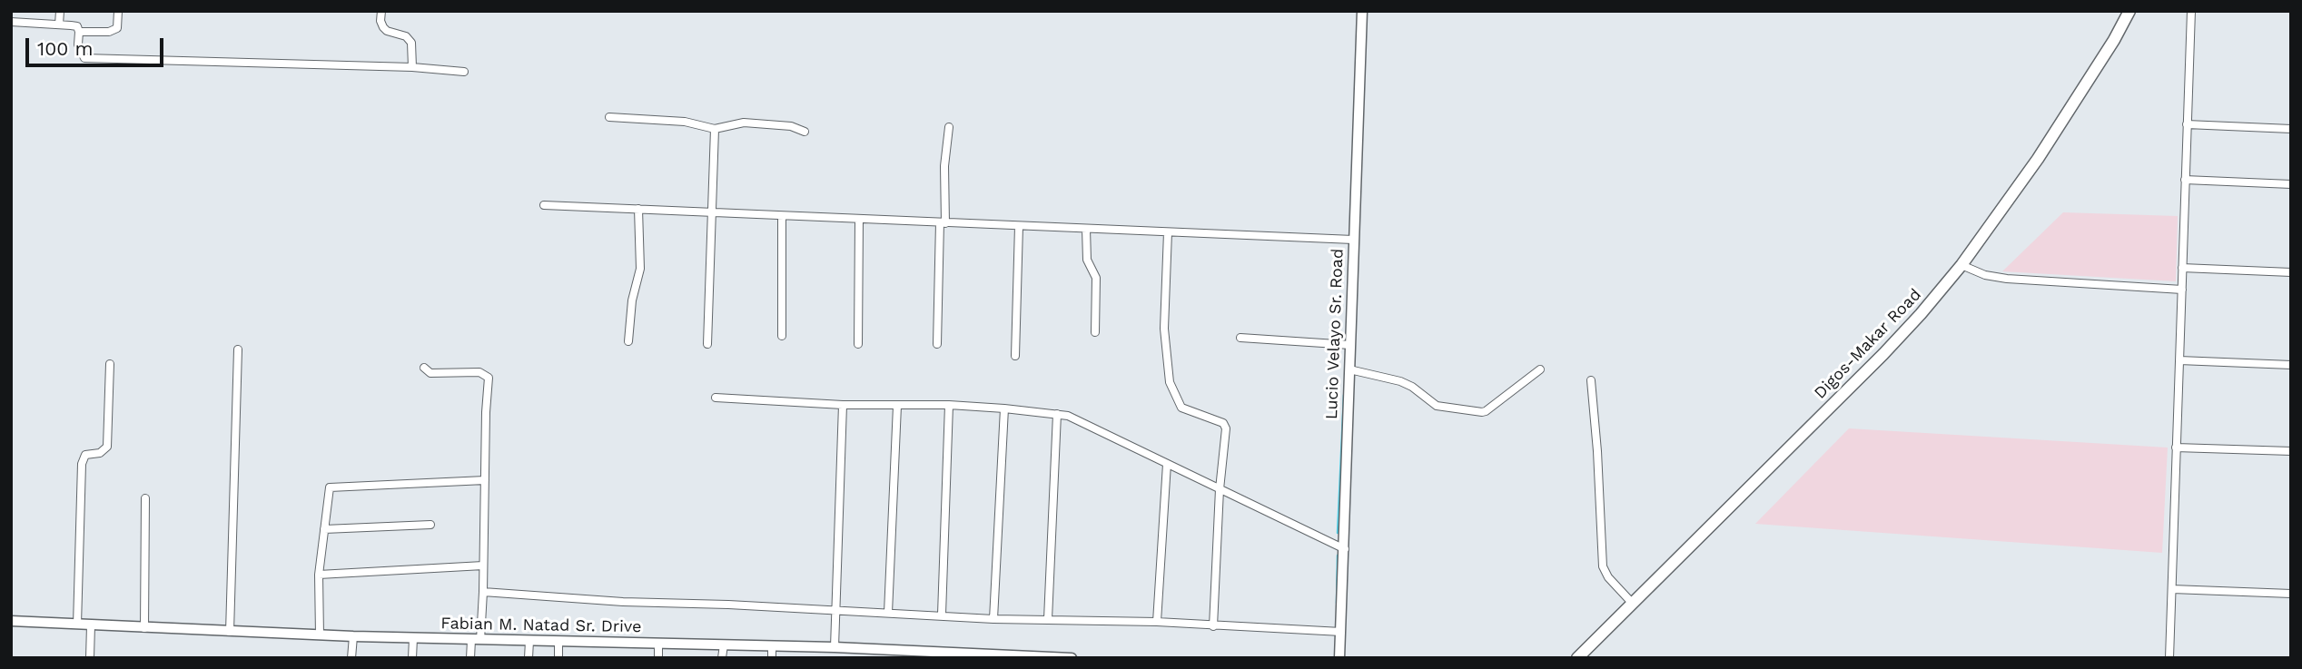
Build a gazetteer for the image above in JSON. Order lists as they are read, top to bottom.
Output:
{
  "streets": {
    "main road": ["Digos-Makar Road"],
    "street": ["Lucio Velayo Sr. Road", "Fabian M. Natad Sr. Drive"]
  },
  "scale_bar": "100 m"
}
